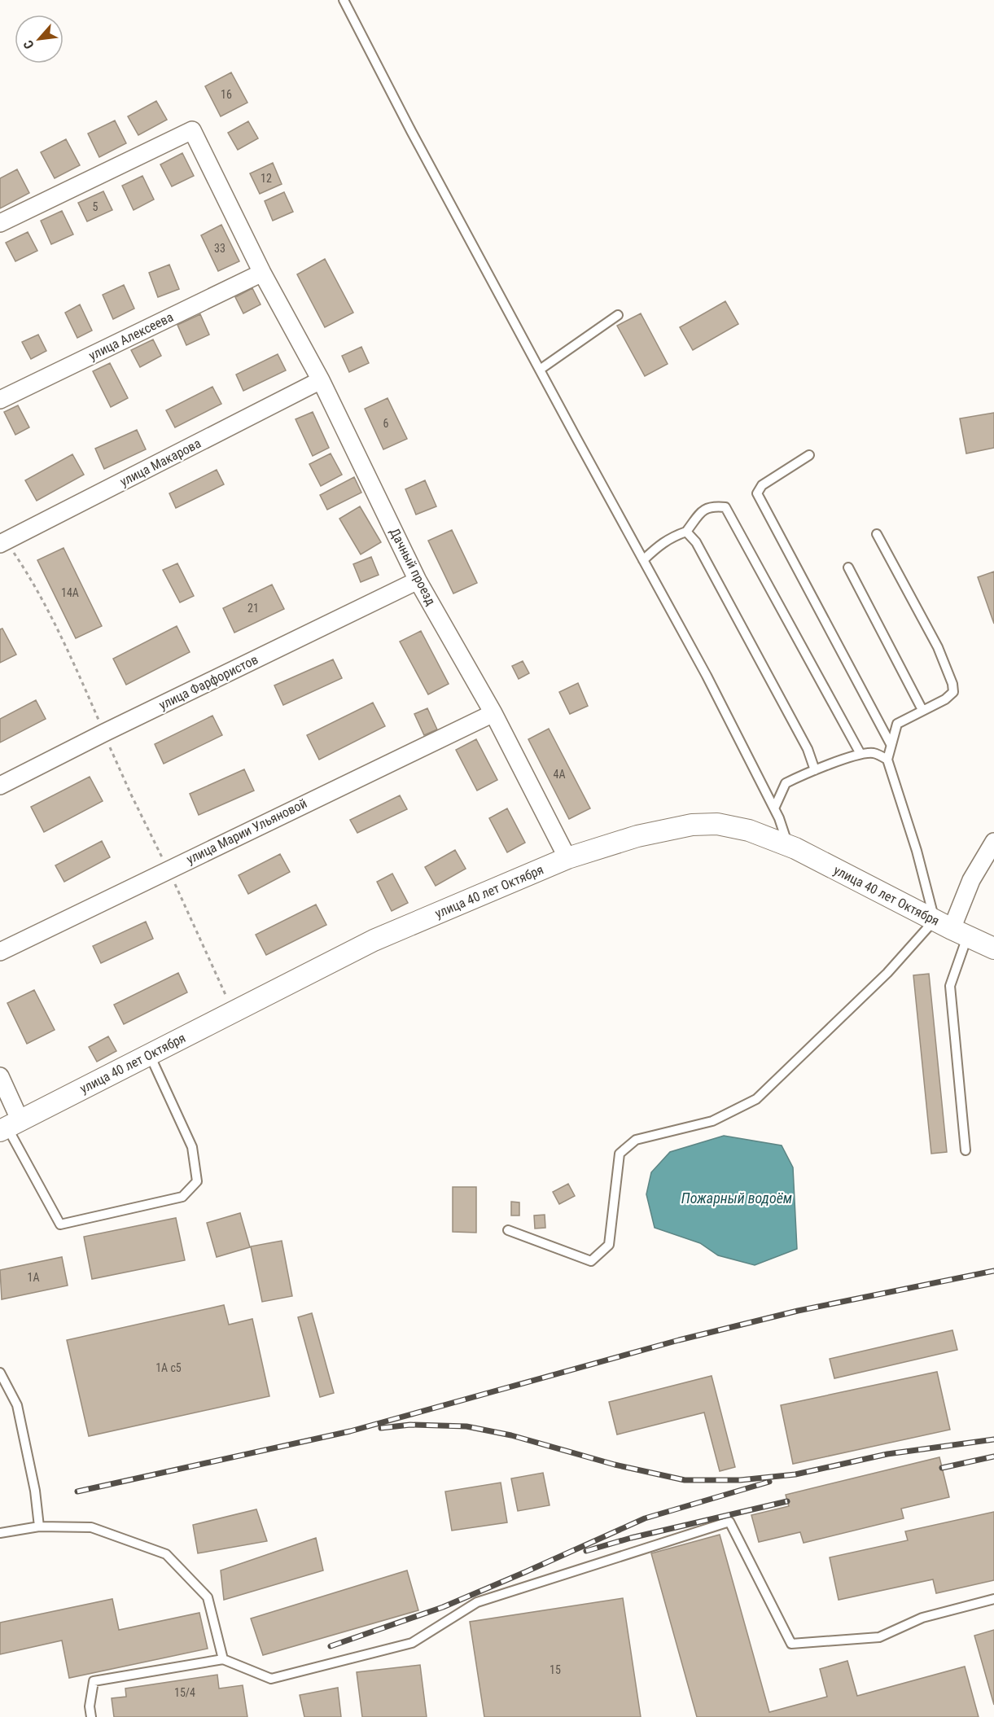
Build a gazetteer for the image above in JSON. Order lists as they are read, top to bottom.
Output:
{
  "streets": {
    "street": [
      "улица Алексеева",
      "улица Макарова",
      "Дачный проезд",
      "улица Фарфористов",
      "улица Марии Ульяновой",
      "улица 40 лет Октября"
    ]
  },
  "crossings": [
    ["улица Алексеева", "Дачный проезд"],
    ["улица Макарова", "Дачный проезд"],
    ["Дачный проезд", "улица Фарфористов"],
    ["Дачный проезд", "улица Марии Ульяновой"],
    ["Дачный проезд", "улица 40 лет Октября"]
  ],
  "water": ["Пожарный водоём"],
  "house_numbers": [
    "16",
    "12",
    "5",
    "33",
    "6",
    "14А",
    "21",
    "4А",
    "1А",
    "1А с5",
    "15",
    "15/4"
  ],
  "north": "bottom left"
}
